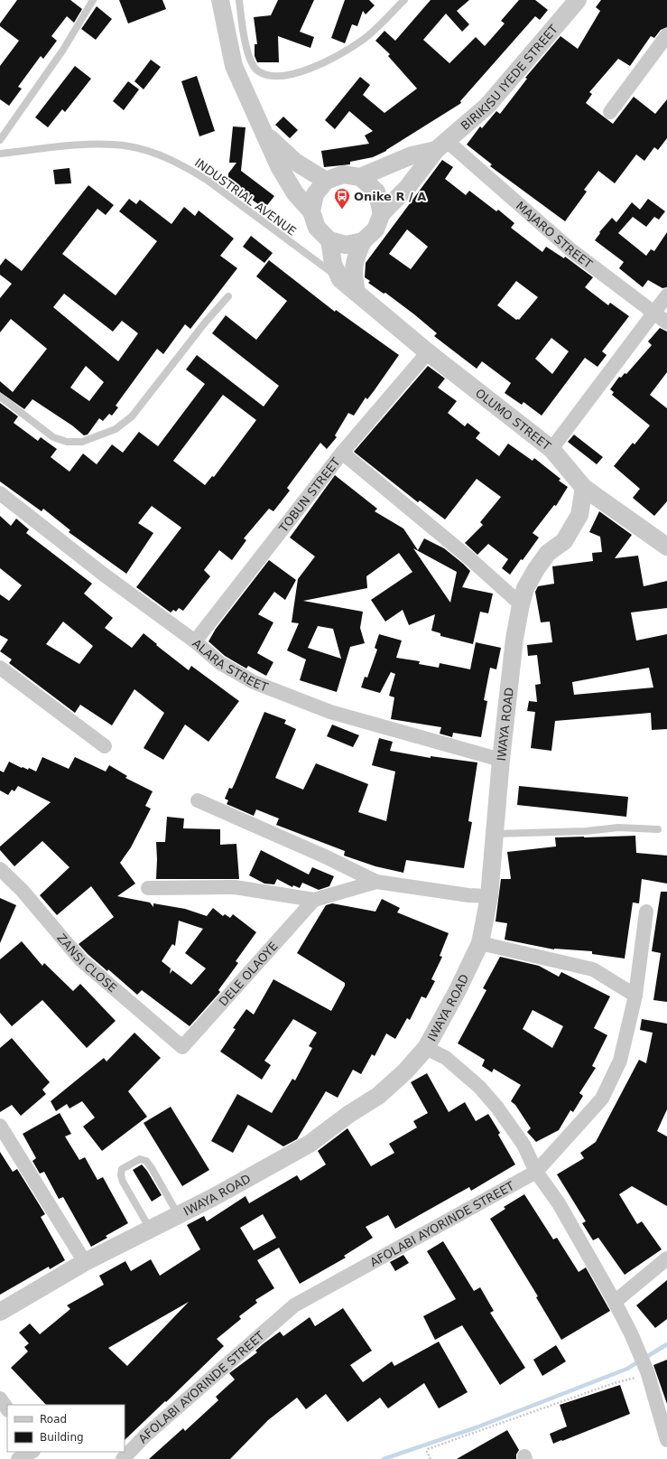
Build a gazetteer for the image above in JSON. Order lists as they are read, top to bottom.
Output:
{
  "streets": {
    "street": [
      "BIRIKISU IYEDE STREET",
      "MAJARO STREET",
      "OLUMO STREET",
      "TOBUN STREET",
      "ALARA STREET",
      "IWAYA ROAD",
      "ZANSI CLOSE",
      "DELE OLAOYE",
      "AFOLABI AYORINDE STREET"
    ],
    "lane": ["INDUSTRIAL AVENUE"]
  },
  "crossings": [
    ["BIRIKISU IYEDE STREET", "MAJARO STREET"],
    ["INDUSTRIAL AVENUE", "OLUMO STREET"],
    ["OLUMO STREET", "TOBUN STREET"],
    ["OLUMO STREET", "IWAYA ROAD"],
    ["TOBUN STREET", "ALARA STREET"],
    ["ALARA STREET", "IWAYA ROAD"],
    ["ZANSI CLOSE", "DELE OLAOYE"]
  ],
  "places": {
    "bus stop": ["Onike R / A"]
  },
  "legend": ["Road", "Building"]
}
